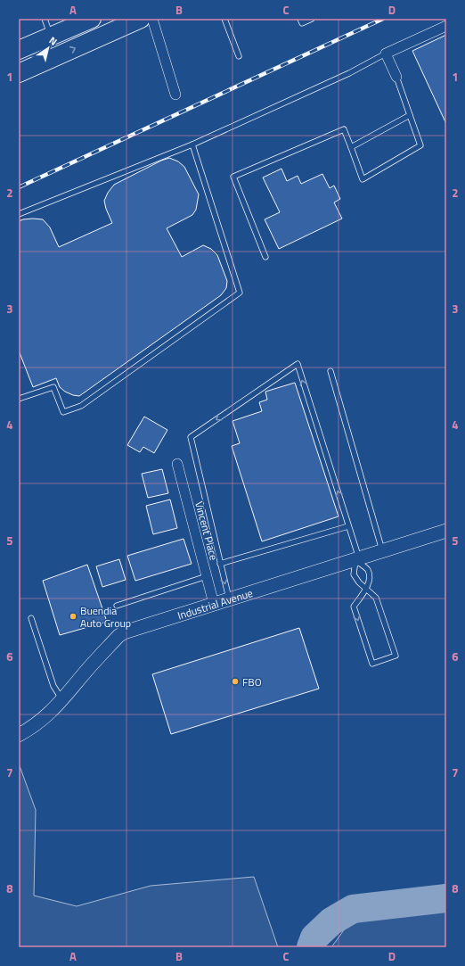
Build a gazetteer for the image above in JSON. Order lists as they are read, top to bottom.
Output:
{
  "streets": {
    "street": ["Vincent Place", "Industrial Avenue"]
  },
  "crossings": [
    ["Vincent Place", "Industrial Avenue"]
  ],
  "places": ["Buendia Auto Group", "FBO"],
  "north": "top right",
  "grid": {
    "columns": [
      "A",
      "B",
      "C",
      "D"
    ],
    "rows": [
      "1",
      "2",
      "3",
      "4",
      "5",
      "6",
      "7",
      "8"
    ]
  }
}
